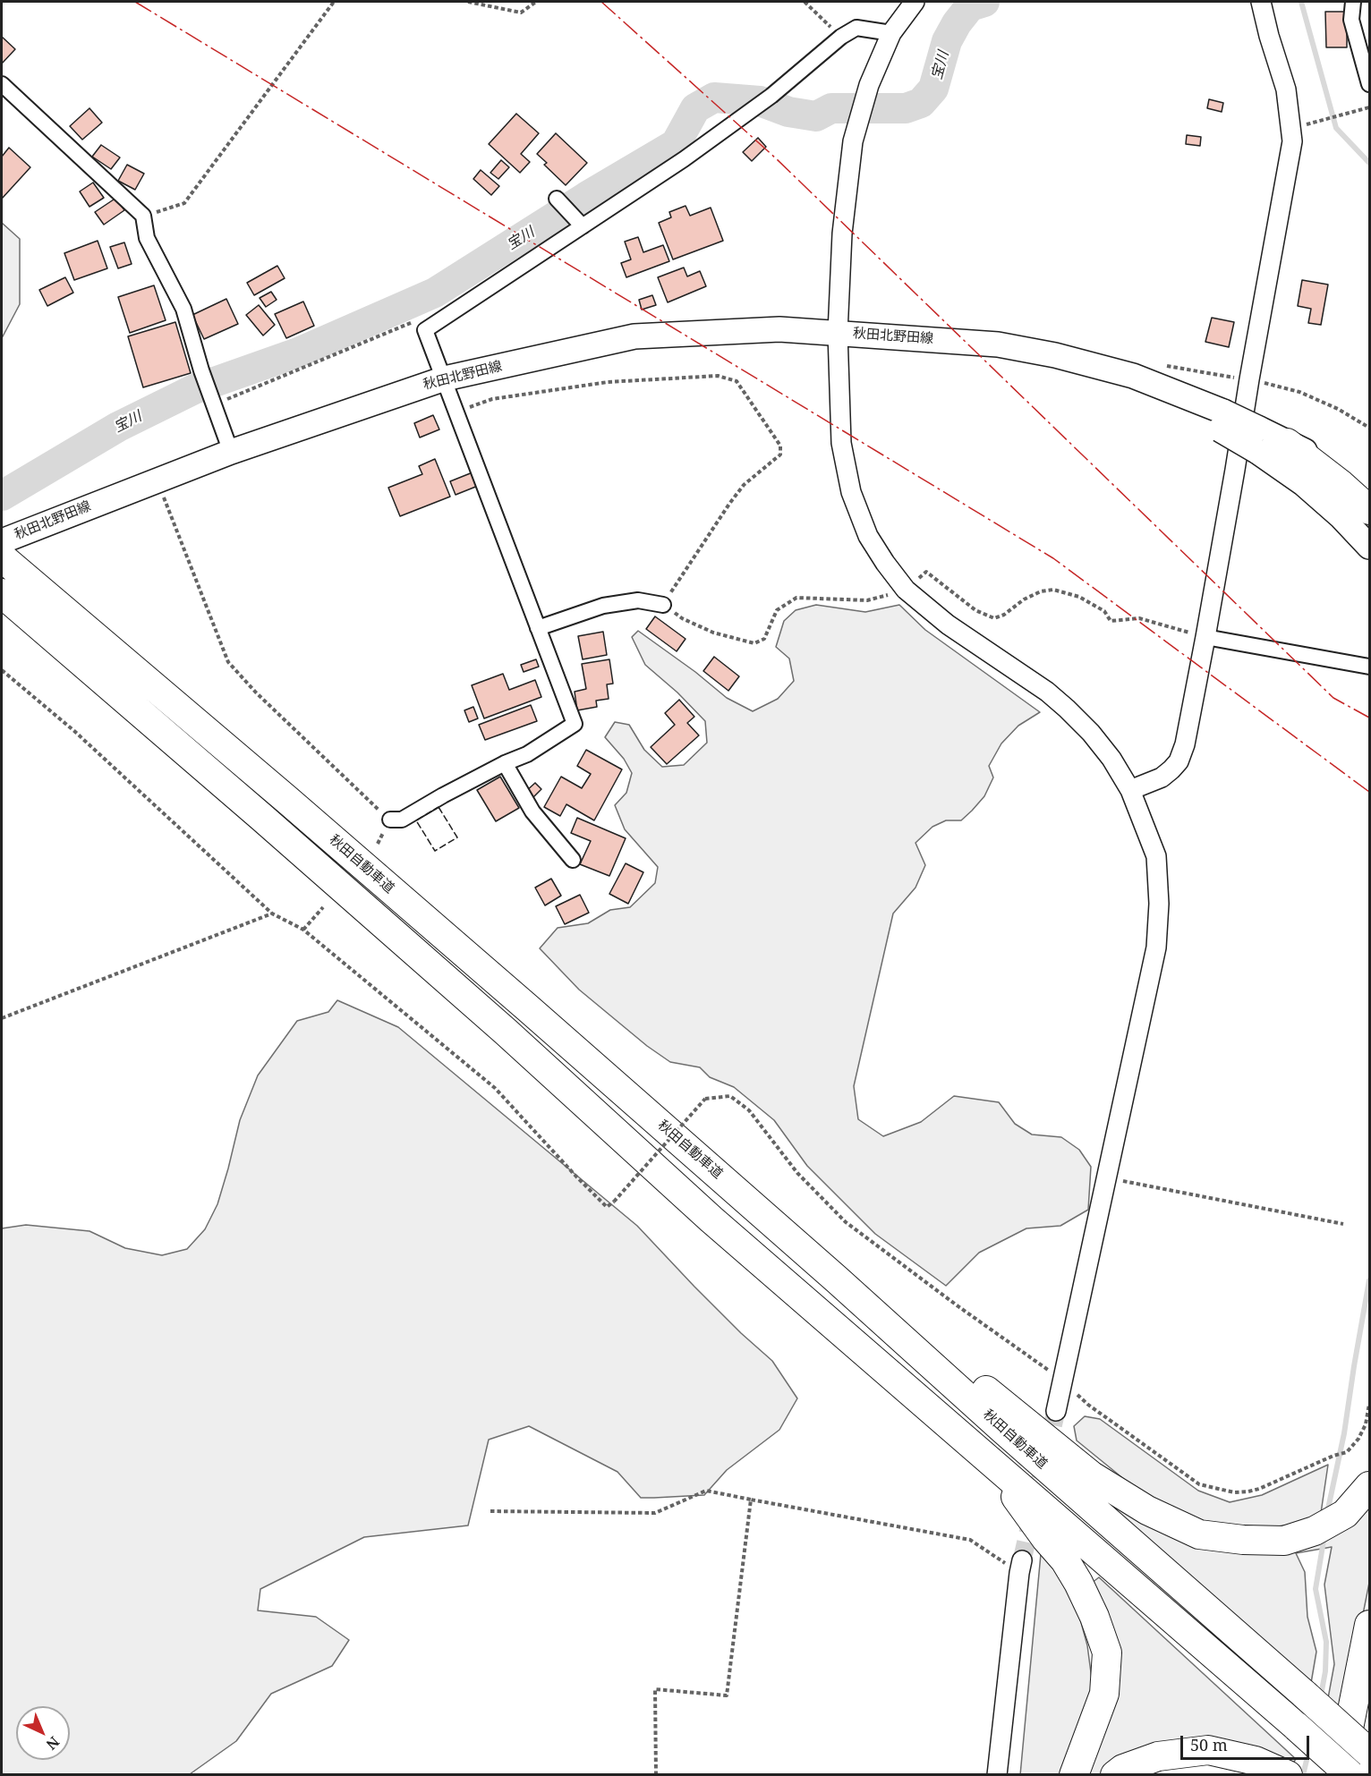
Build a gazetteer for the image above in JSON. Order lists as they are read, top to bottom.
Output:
{
  "streets": {
    "highway": ["秋田自動車道"],
    "main road": ["秋田北野田線"]
  },
  "crossings": [
    ["秋田北野田線", "秋田自動車道"]
  ],
  "water": ["宝川"],
  "scale_bar": "50 m",
  "north": "bottom right"
}
